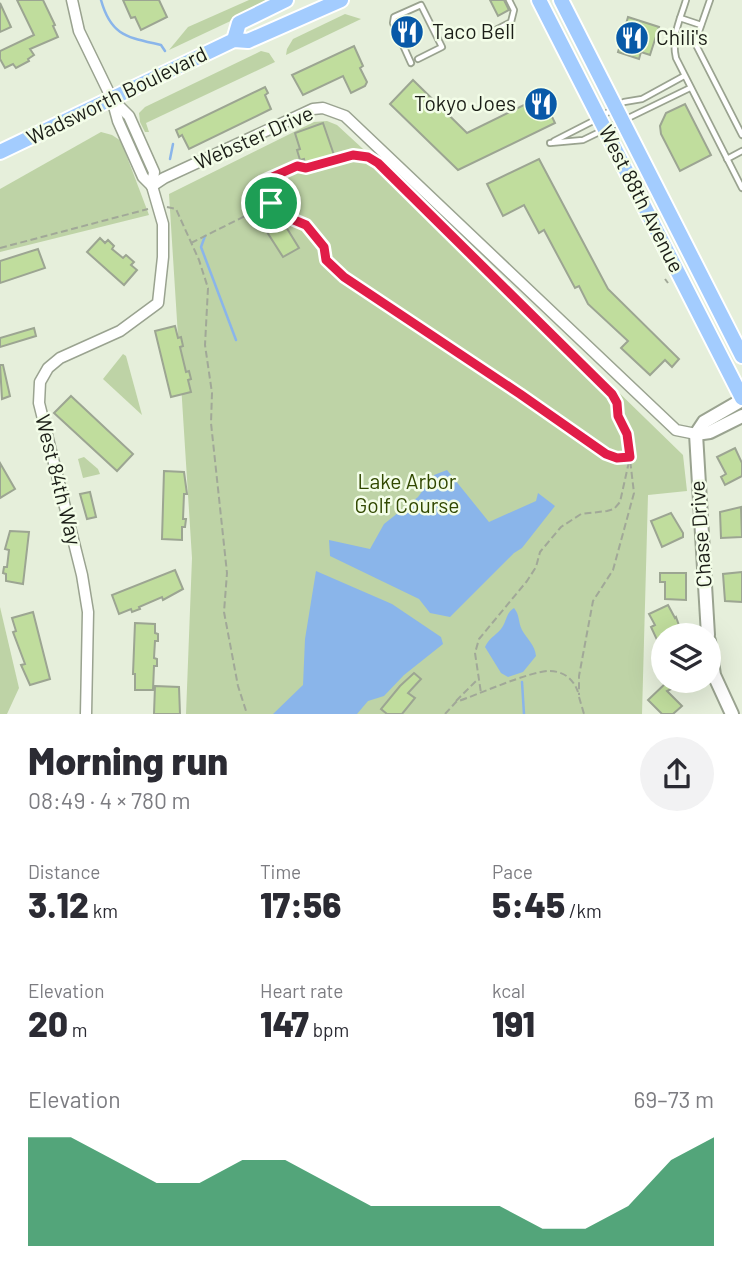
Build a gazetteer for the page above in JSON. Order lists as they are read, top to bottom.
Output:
{
  "streets": {
    "main road": ["Wadsworth Boulevard", "West 88th Avenue"],
    "street": ["Webster Drive", "West 84th Way", "Chase Drive"]
  },
  "crossings": [
    ["Wadsworth Boulevard", "West 84th Way"],
    ["Webster Drive", "West 84th Way"],
    ["Webster Drive", "Chase Drive"]
  ],
  "parks": ["Lake Arbor Golf Course"],
  "places": {
    "restaurant": ["Taco Bell", "Chili's", "Tokyo Joes"]
  },
  "page": {
    "heading": ["Morning run", "08:49 · 4 × 780 m"],
    "stats": [
      ["Distance", "3.12 km"],
      ["Time", "17:56"],
      ["Pace", "5:45 /km"],
      ["Elevation", "20 m"],
      ["Heart rate", "147 bpm"],
      ["kcal", "191"]
    ],
    "chart": ["Elevation", "69–73 m"]
  }
}
